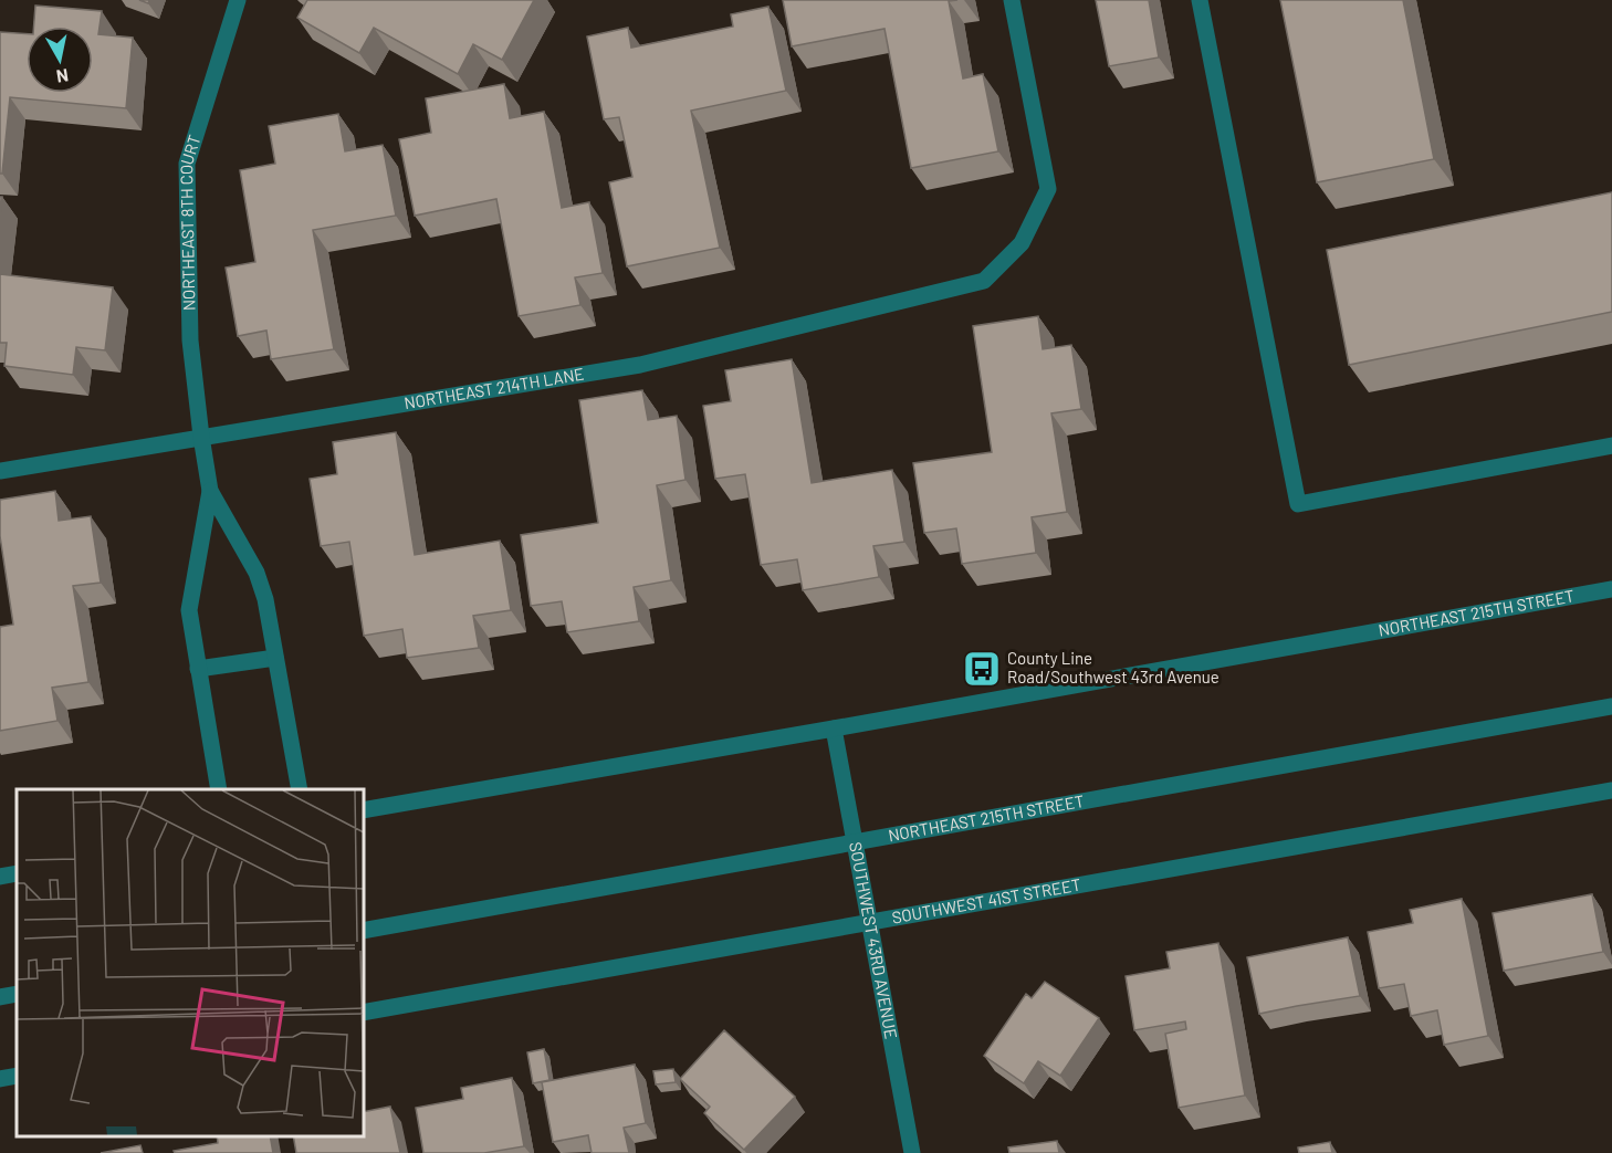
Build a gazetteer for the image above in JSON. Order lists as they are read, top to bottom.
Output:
{
  "streets": {
    "street": [
      "NORTHEAST 8TH COURT",
      "NORTHEAST 214TH LANE",
      "NORTHEAST 215TH STREET",
      "SOUTHWEST 41ST STREET",
      "SOUTHWEST 43RD AVENUE"
    ]
  },
  "crossings": [
    ["NORTHEAST 8TH COURT", "NORTHEAST 214TH LANE"],
    ["NORTHEAST 215TH STREET", "SOUTHWEST 43RD AVENUE"],
    ["SOUTHWEST 41ST STREET", "SOUTHWEST 43RD AVENUE"]
  ],
  "places": {
    "bus stop": ["County Line Road/Southwest 43rd Avenue"]
  },
  "north": "bottom"
}
